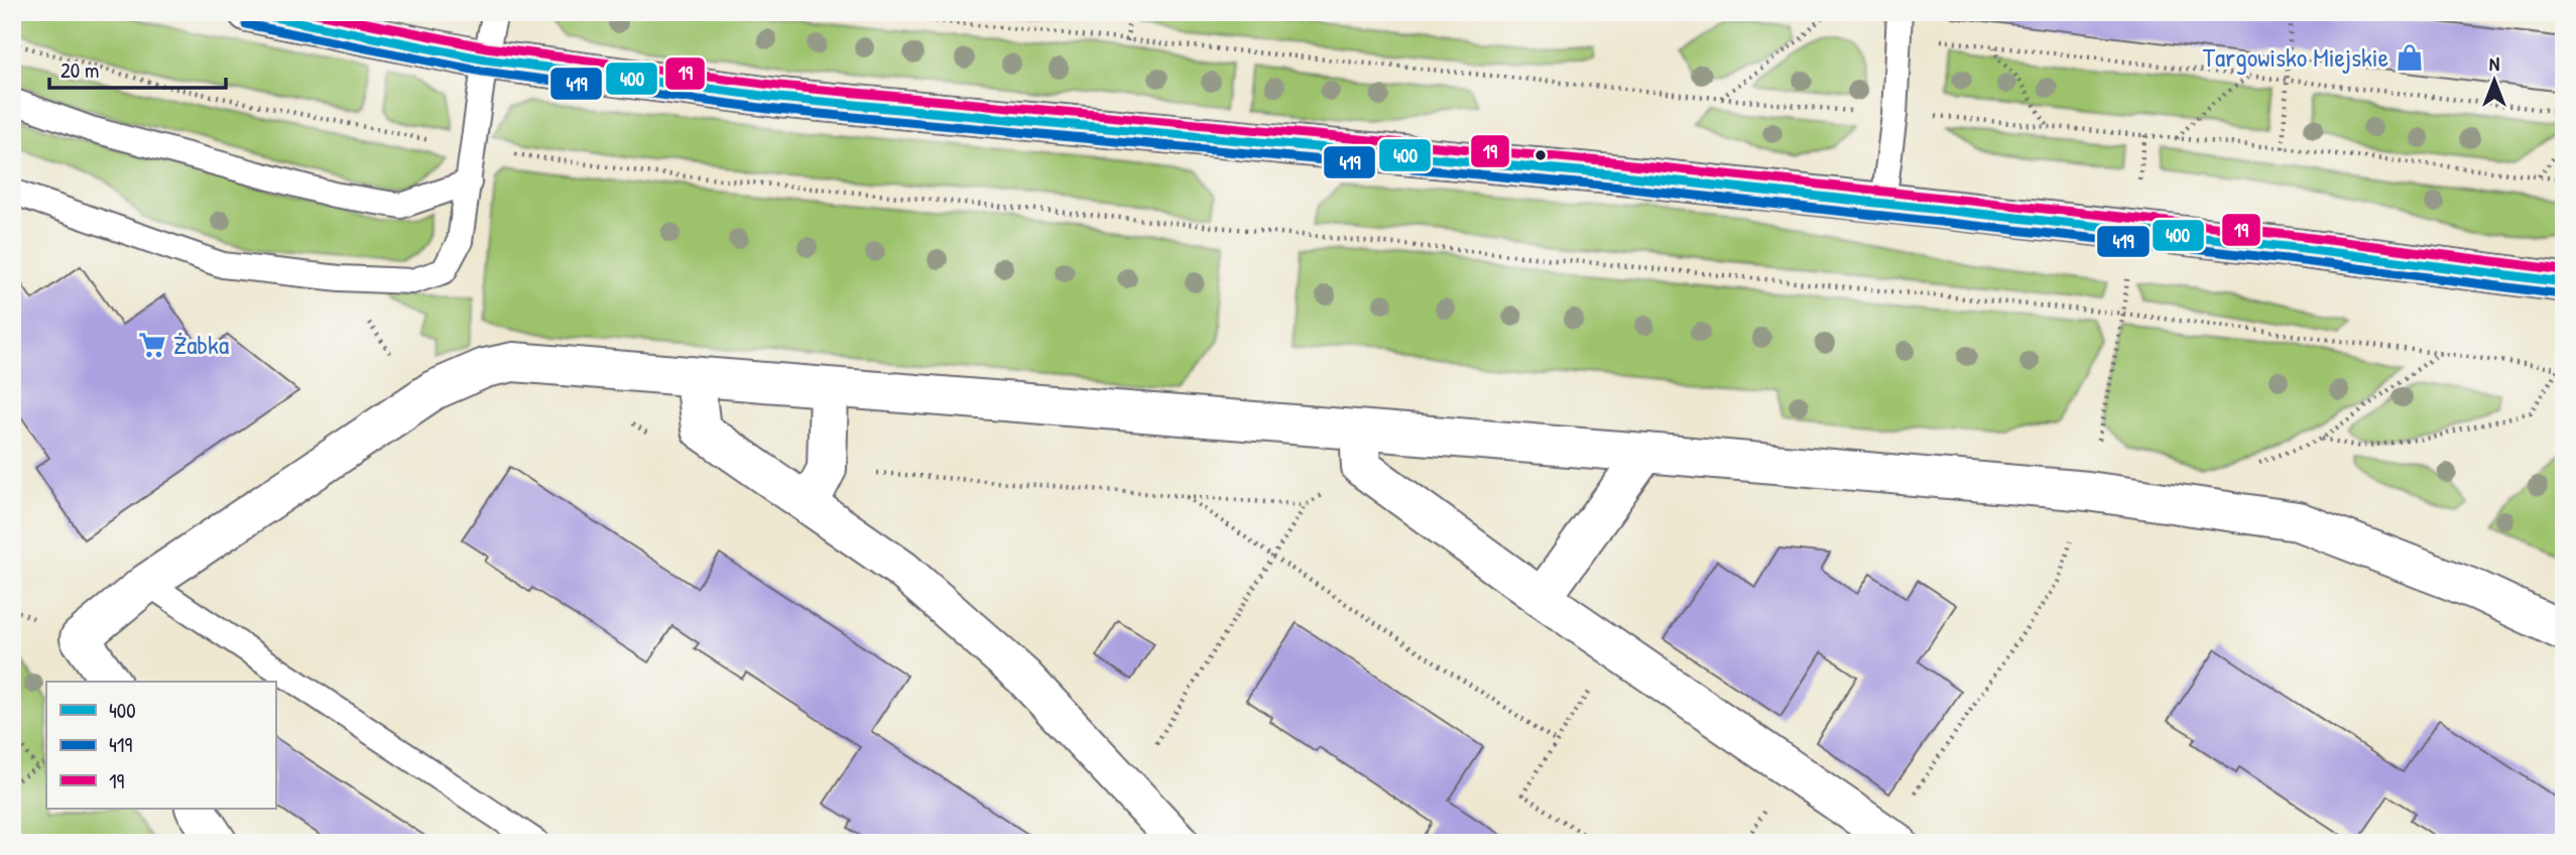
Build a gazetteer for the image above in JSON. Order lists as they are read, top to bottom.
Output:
{
  "places": {
    "shop": ["Targowisko Miejskie"],
    "supermarket": ["Żabka"]
  },
  "lines": ["transit line 400", "transit line 19", "transit line 419"],
  "legend": ["400", "419", "19"],
  "scale_bar": "20 m",
  "north": "top"
}
